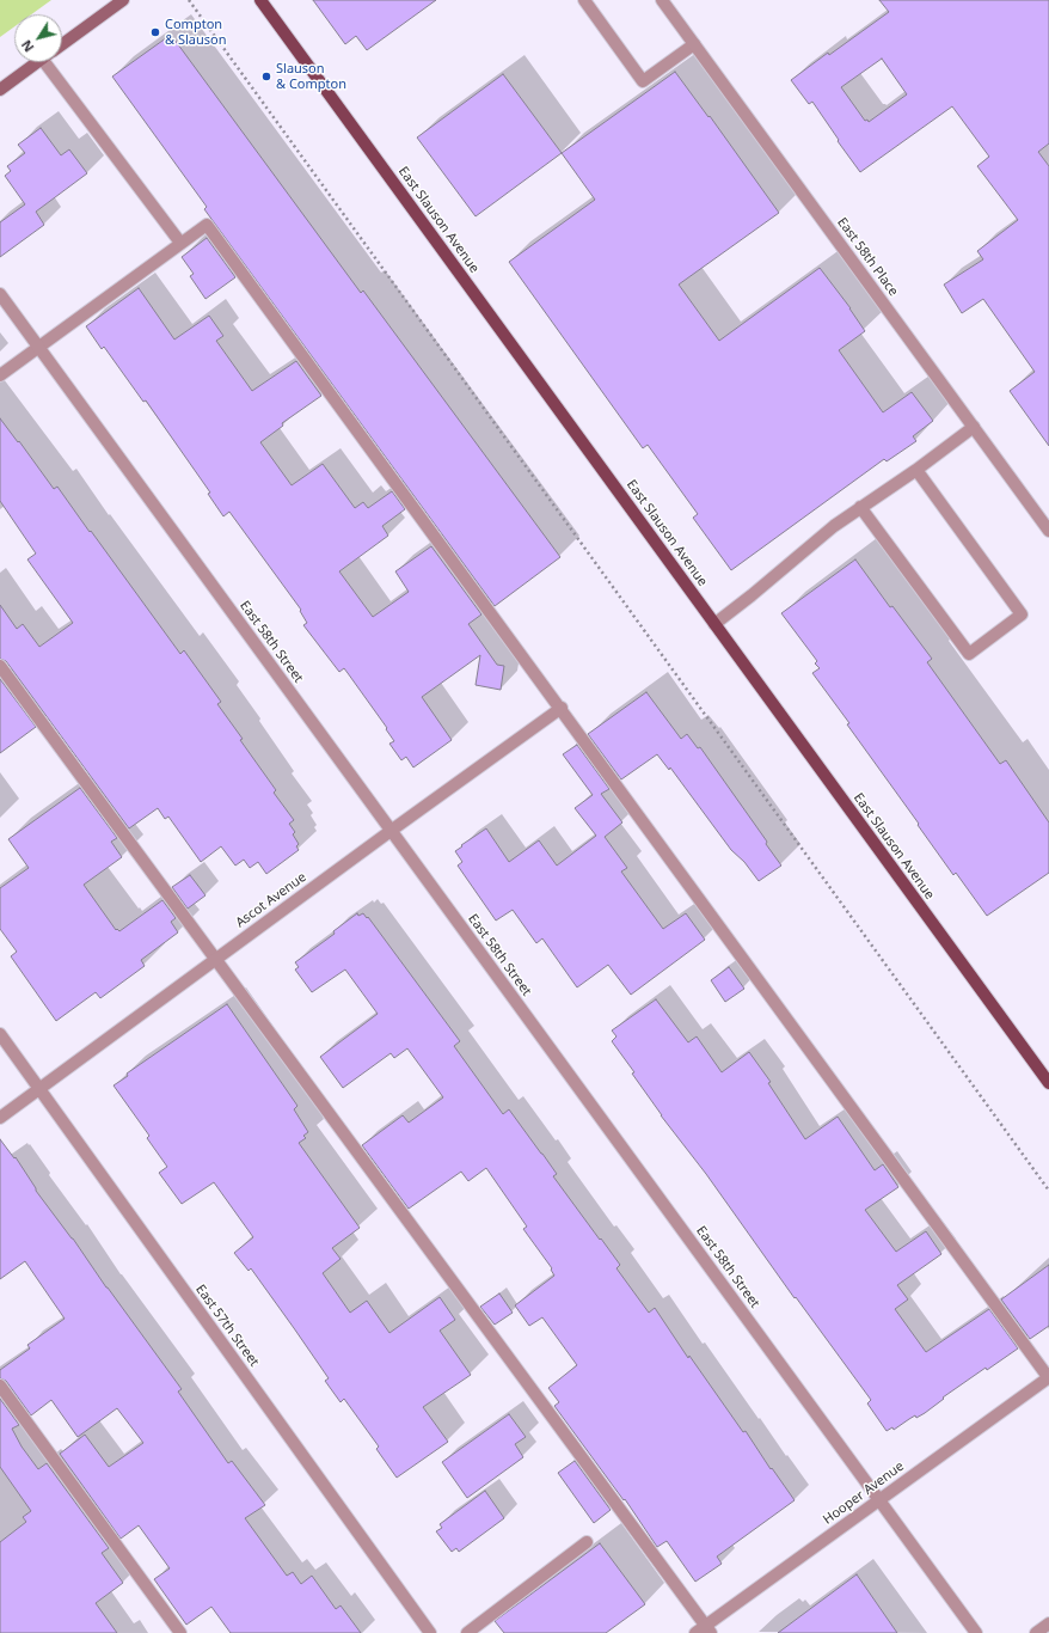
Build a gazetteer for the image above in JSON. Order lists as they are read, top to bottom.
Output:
{
  "streets": {
    "main road": ["East Slauson Avenue"],
    "street": [
      "East 58th Place",
      "East 58th Street",
      "Ascot Avenue",
      "East 57th Street",
      "Hooper Avenue"
    ]
  },
  "crossings": [
    ["East 58th Street", "Ascot Avenue"],
    ["East 58th Street", "Hooper Avenue"],
    ["Ascot Avenue", "East 57th Street"]
  ],
  "places": ["Compton & Slauson", "Slauson & Compton"],
  "north": "bottom left"
}
